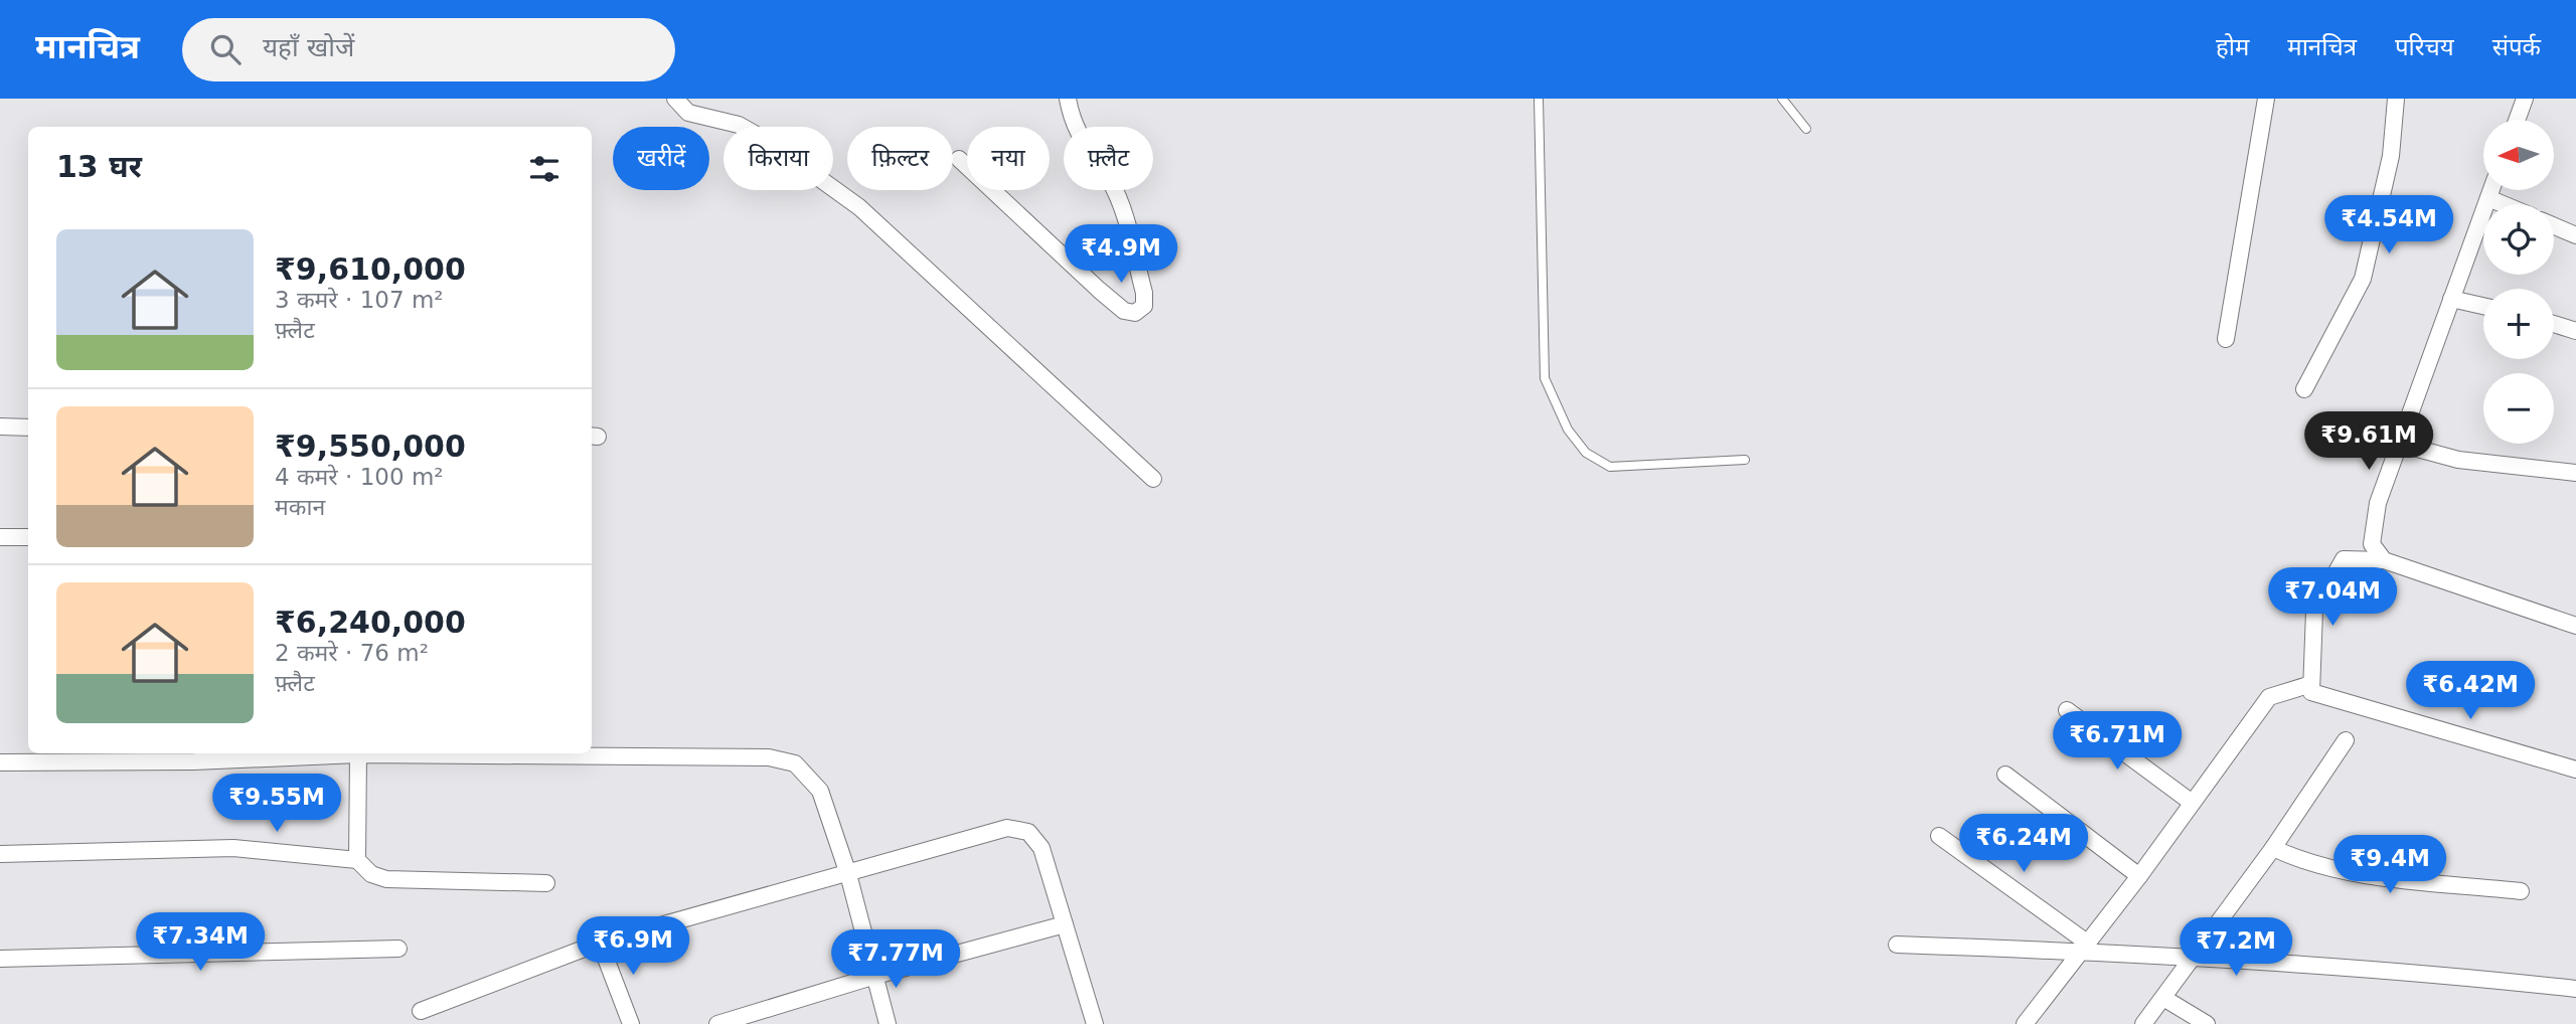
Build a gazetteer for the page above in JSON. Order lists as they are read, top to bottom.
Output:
{
  "north": "left",
  "page": {
    "header": "मानचित्र",
    "search": "यहाँ खोजें",
    "nav": [
      "होम",
      "मानचित्र",
      "परिचय",
      "संपर्क"
    ],
    "map_buttons": ["+", "−"],
    "chip": [
      "खरीदें",
      "किराया",
      "फ़िल्टर",
      "नया",
      "फ़्लैट"
    ],
    "heading": "13 घर",
    "price": [
      "₹4.54M",
      "₹4.9M",
      "₹9.61M",
      "₹7.04M",
      "₹6.42M",
      "₹6.71M",
      "₹9.55M",
      "₹6.24M",
      "₹9.4M",
      "₹7.34M",
      "₹6.9M",
      "₹7.2M",
      "₹7.77M"
    ],
    "list": [
      {
        "name": "₹9,610,000",
        "note": "3 कमरे · 107 m² · फ़्लैट"
      },
      {
        "name": "₹9,550,000",
        "note": "4 कमरे · 100 m² · मकान"
      },
      {
        "name": "₹6,240,000",
        "note": "2 कमरे · 76 m² · फ़्लैट"
      }
    ]
  }
}
